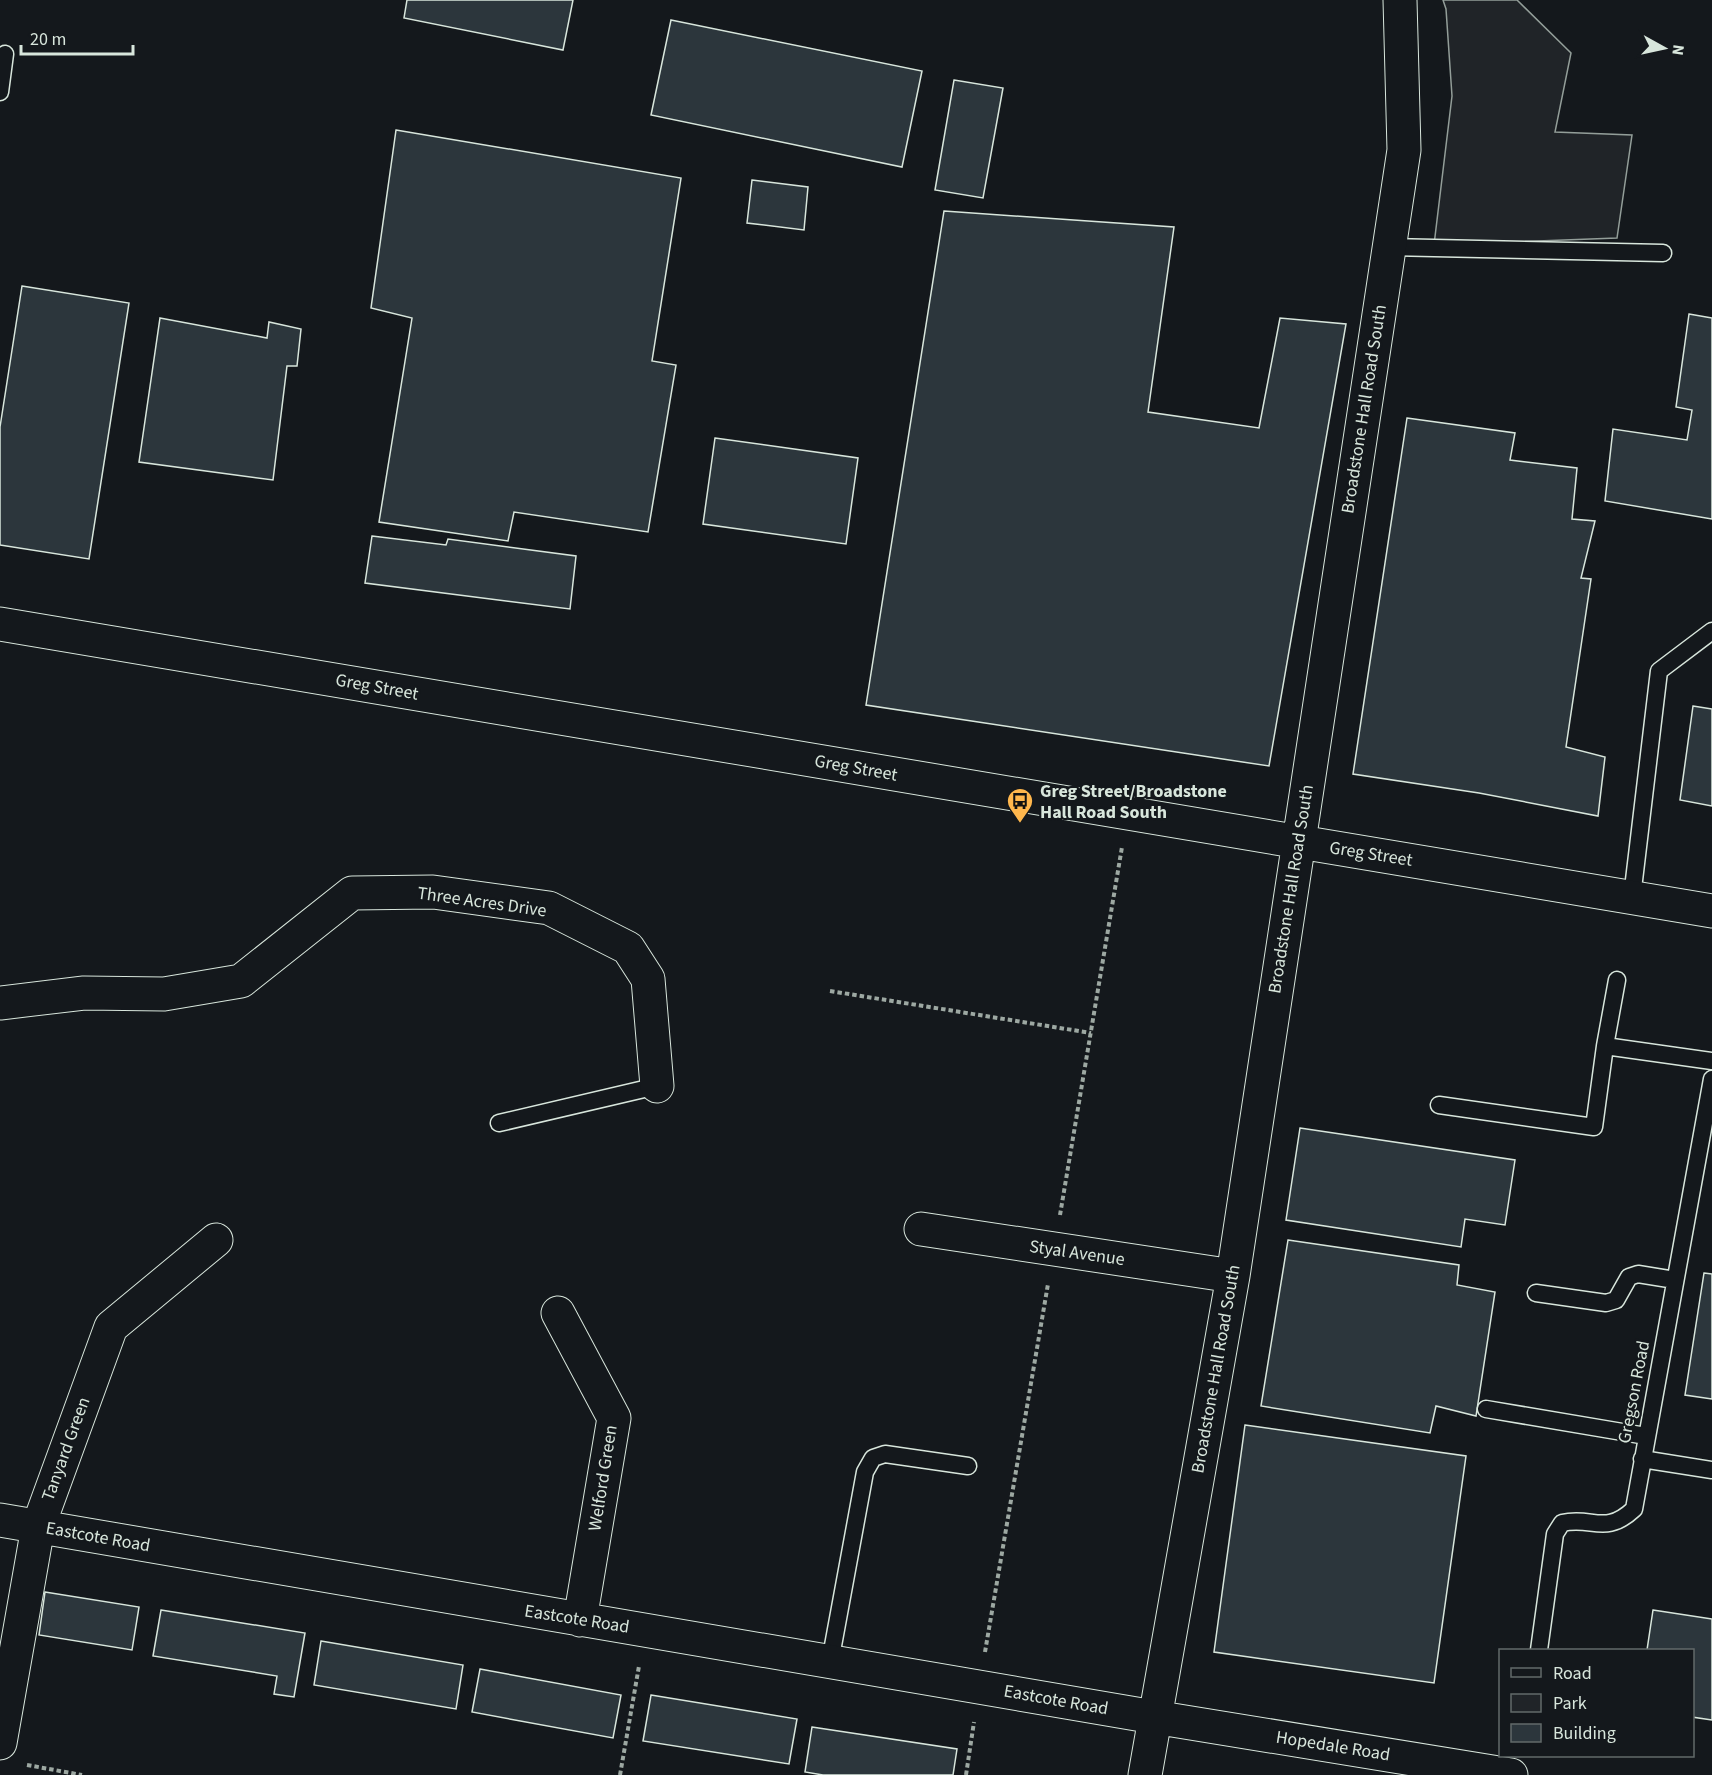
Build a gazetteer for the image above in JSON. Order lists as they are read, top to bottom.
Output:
{
  "streets": {
    "street": [
      "Broadstone Hall Road South",
      "Greg Street",
      "Three Acres Drive",
      "Styal Avenue",
      "Tanyard Green",
      "Welford Green",
      "Eastcote Road",
      "Hopedale Road"
    ],
    "lane": ["Gregson Road"]
  },
  "crossings": [
    ["Broadstone Hall Road South", "Greg Street"],
    ["Broadstone Hall Road South", "Styal Avenue"],
    ["Broadstone Hall Road South", "Eastcote Road"],
    ["Broadstone Hall Road South", "Hopedale Road"],
    ["Tanyard Green", "Eastcote Road"],
    ["Welford Green", "Eastcote Road"],
    ["Eastcote Road", "Hopedale Road"]
  ],
  "places": {
    "bus stop": ["Greg Street/Broadstone Hall Road South"]
  },
  "legend": ["Road", "Park", "Building"],
  "scale_bar": "20 m",
  "north": "right"
}
